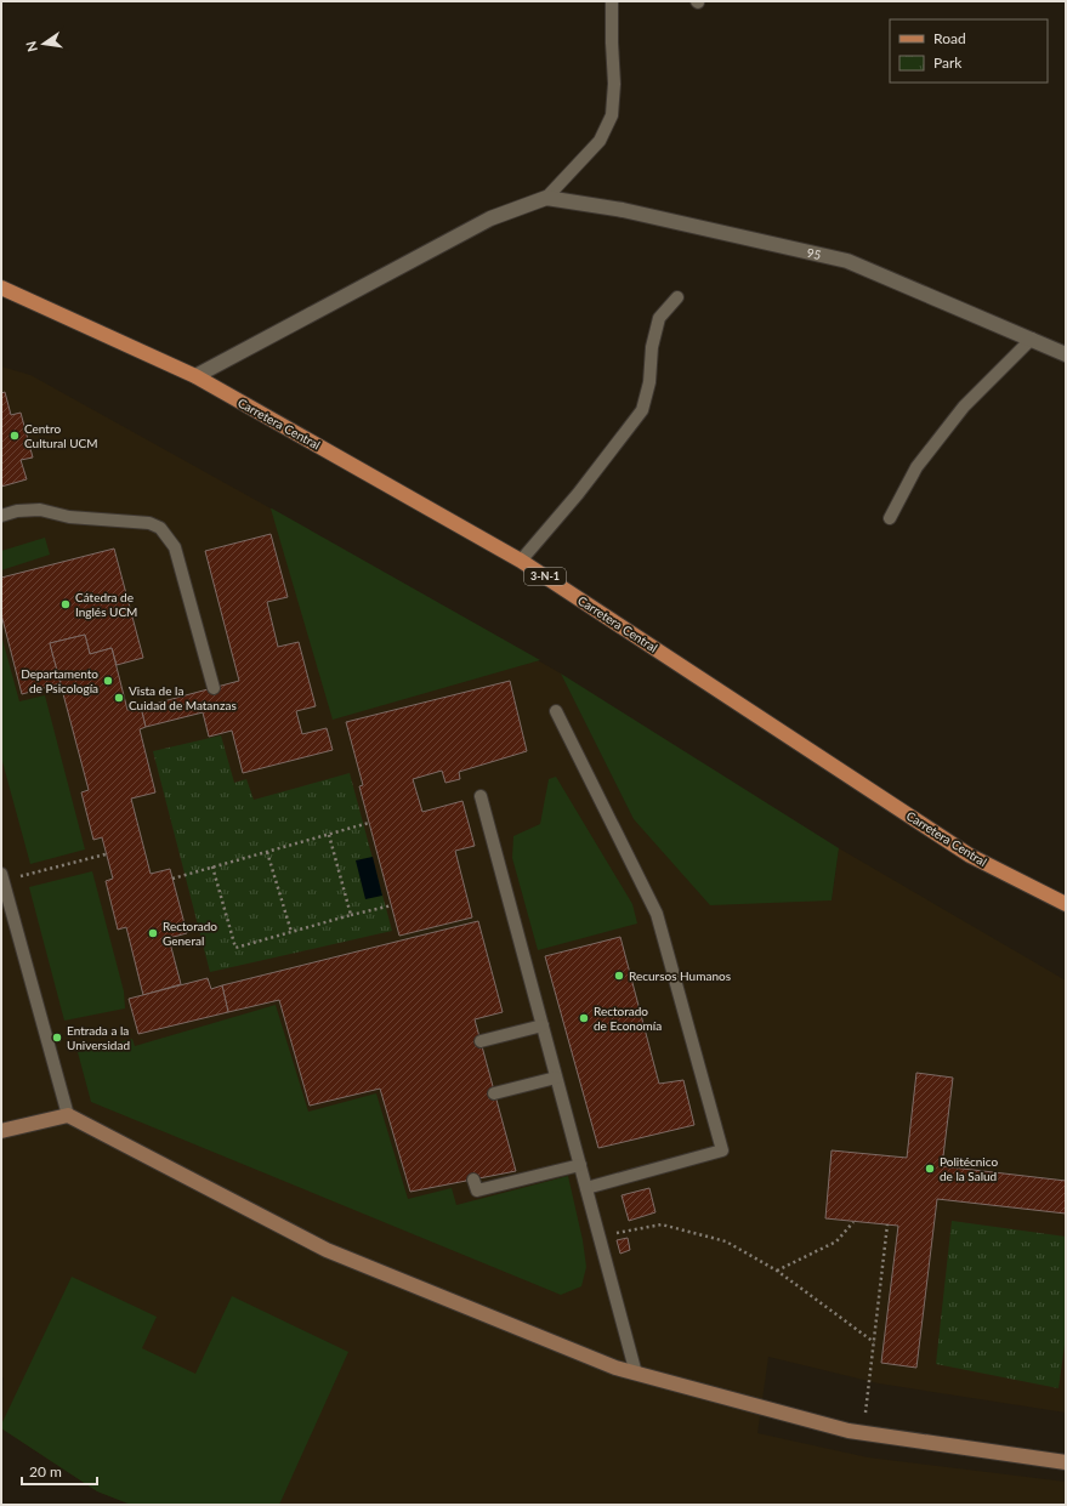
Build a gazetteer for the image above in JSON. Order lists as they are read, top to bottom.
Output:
{
  "streets": {
    "main road": ["Carretera Central", "3-N-1"],
    "street": ["95"]
  },
  "places": [
    "Centro Cultural UCM",
    "Cátedra de Inglés UCM",
    "Departamento de Psicología",
    "Vista de la Cuidad de Matanzas",
    "Rectorado General",
    "Recursos Humanos",
    "Rectorado de Economía",
    "Entrada a la Universidad",
    "Politécnico de la Salud"
  ],
  "legend": ["Road", "Park"],
  "scale_bar": "20 m",
  "north": "left"
}
